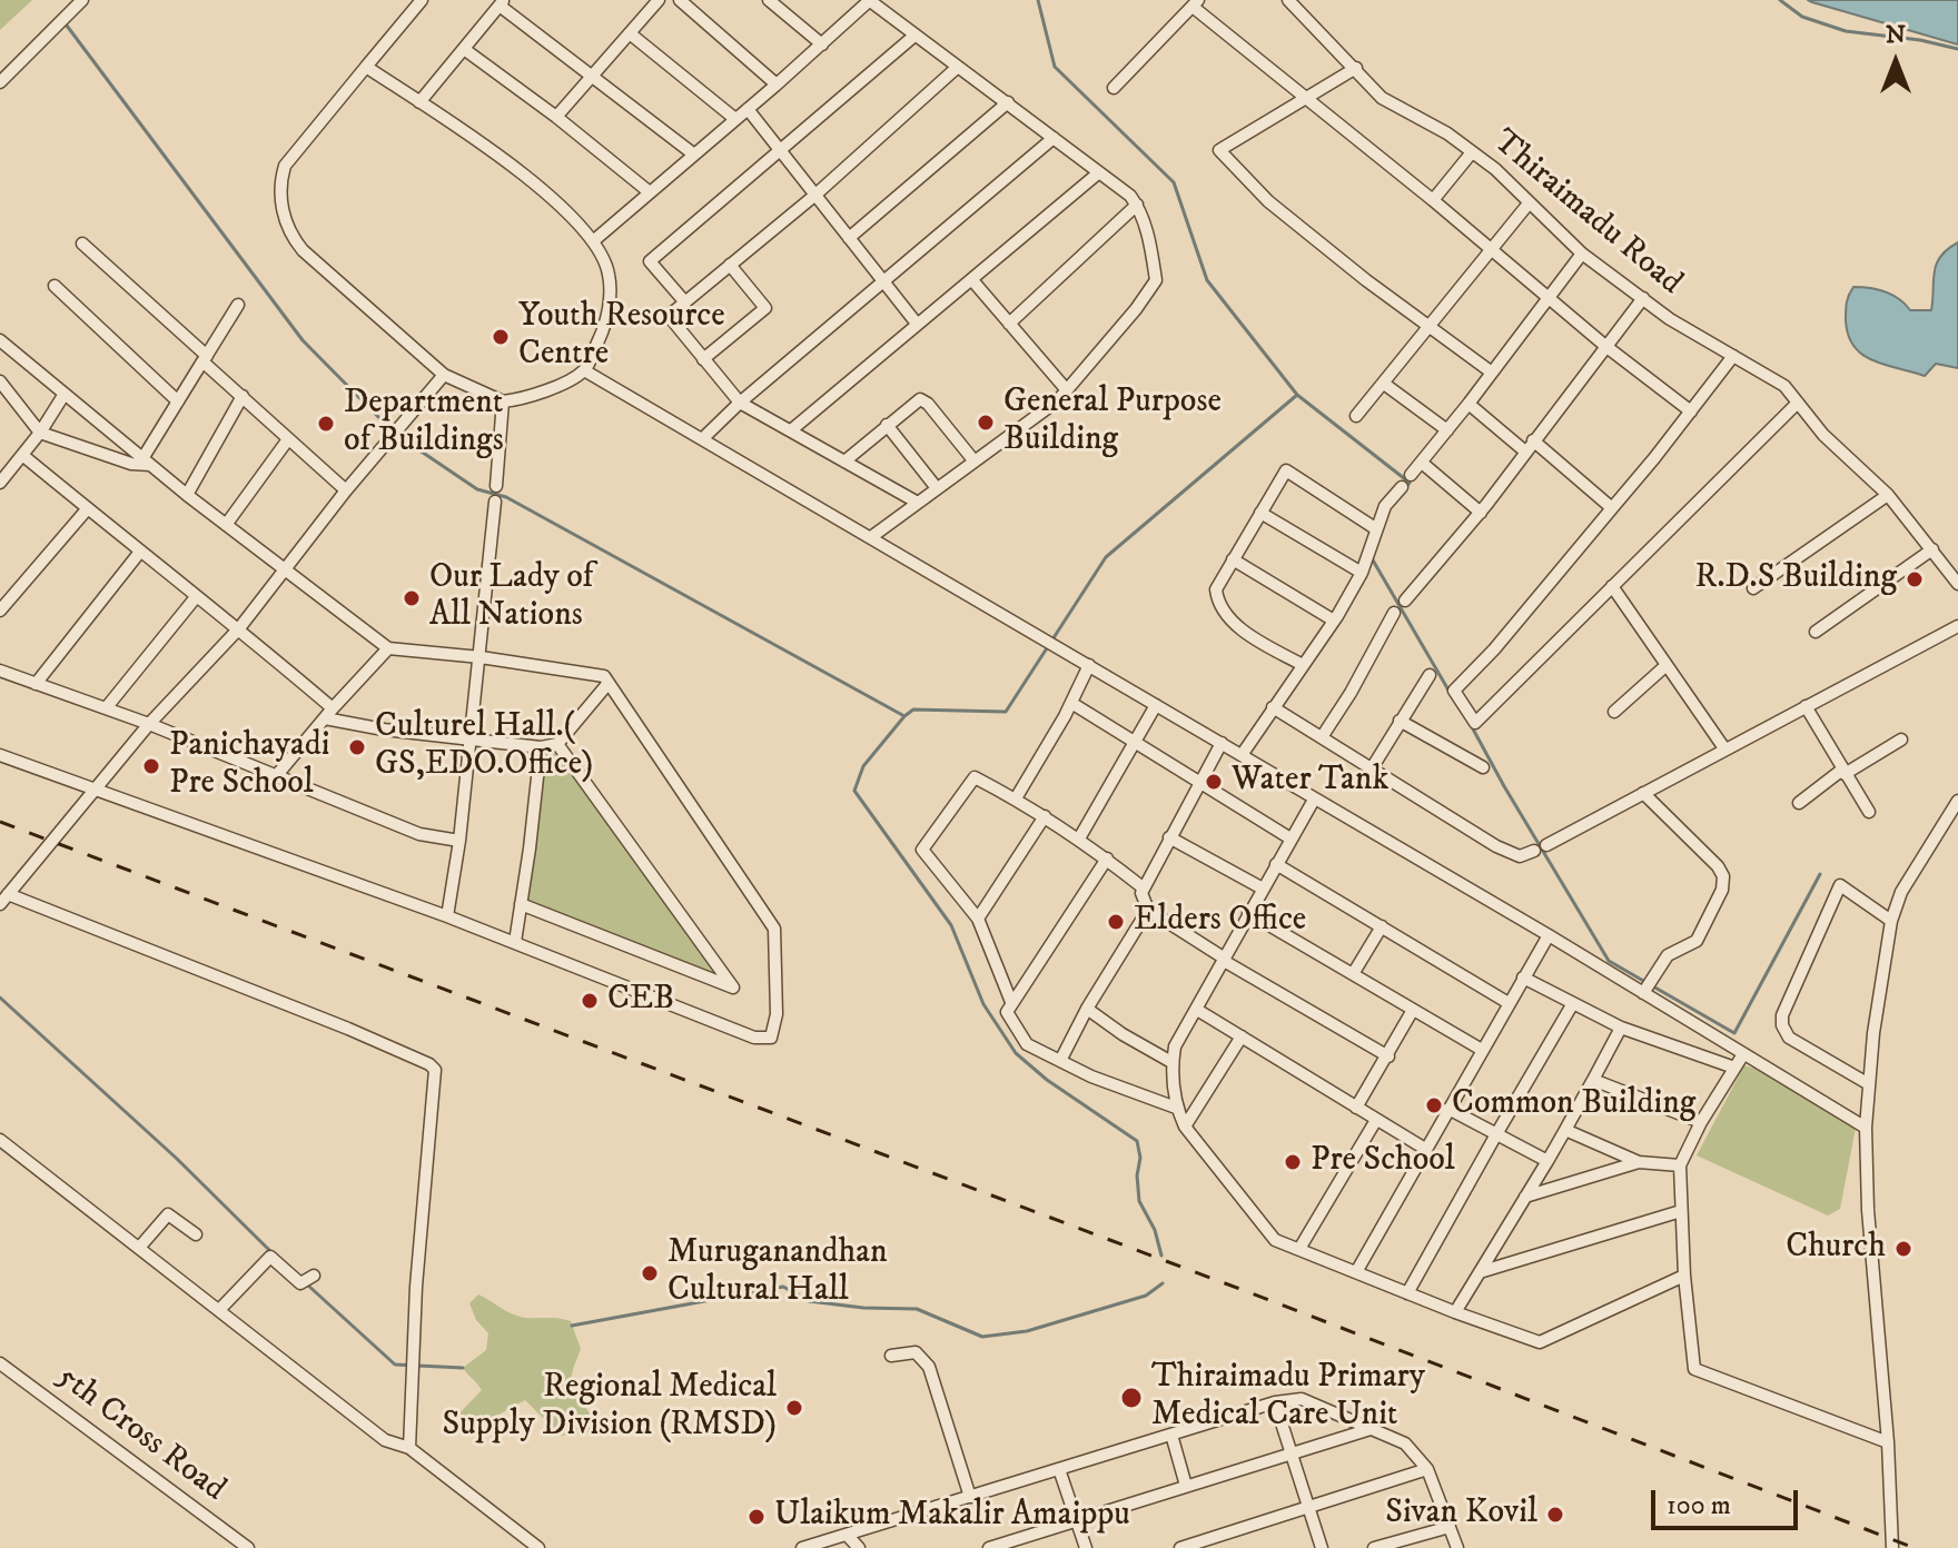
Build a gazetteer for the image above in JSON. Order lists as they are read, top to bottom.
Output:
{
  "streets": {
    "street": ["Thiraimadu Road", "5th Cross Road"]
  },
  "places": [
    "Youth Resource Centre",
    "General Purpose Building",
    "Department of Buildings",
    "R.D.S Building",
    "Our Lady of All Nations",
    "Culturel Hall.( GS,EDO.Office)",
    "Panichayadi Pre School",
    "Water Tank",
    "Elders Office",
    "CEB",
    "Common Building",
    "Pre School",
    "Church",
    "Muruganandhan Cultural Hall",
    "Thiraimadu Primary Medical Care Unit",
    "Regional Medical Supply Division (RMSD)",
    "Sivan Kovil",
    "Ulaikum Makalir Amaippu"
  ],
  "scale_bar": "100 m",
  "north": "top"
}
